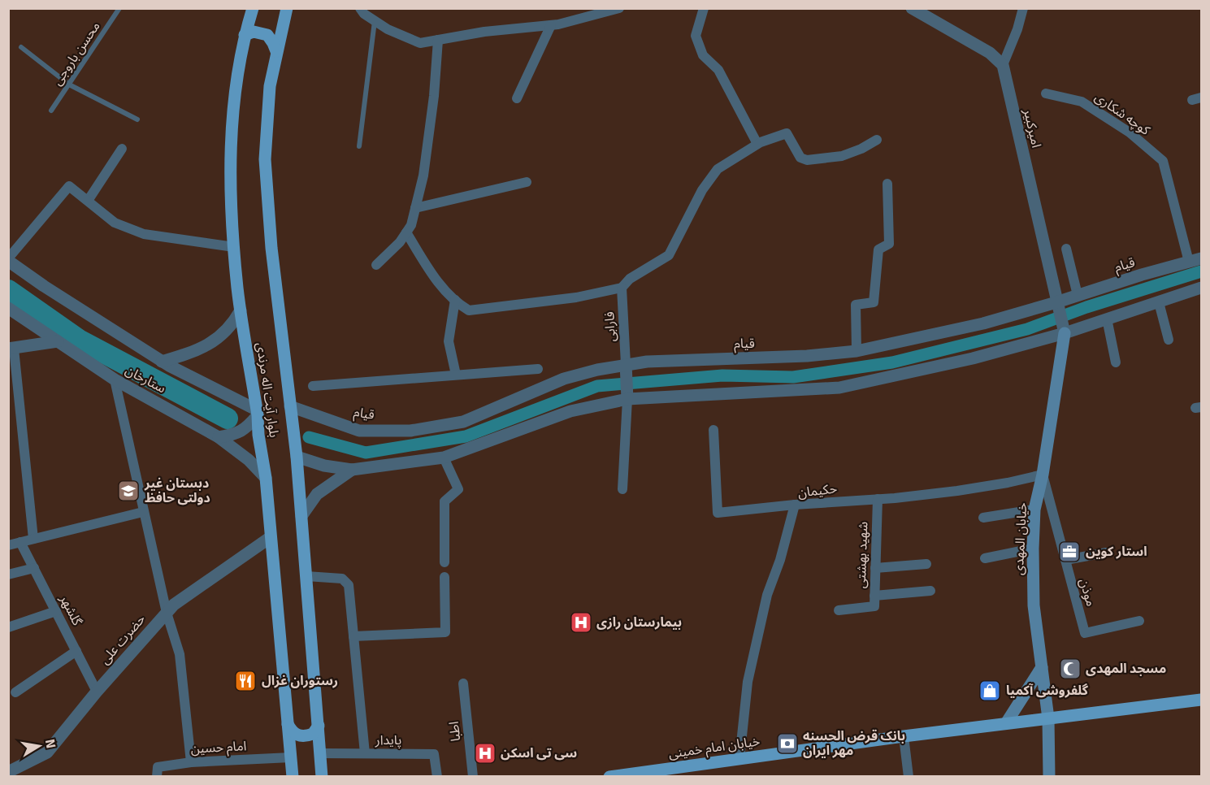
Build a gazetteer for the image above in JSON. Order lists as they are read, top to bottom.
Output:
{
  "streets": {
    "main road": ["بلوار آیت اله مرندی", "خیابان المهدی", "خیابان امام خمینی"],
    "street": [
      "کوچه شکاری",
      "امیرکبیر",
      "قیام",
      "فارابی",
      "ستارخان",
      "حکیمان",
      "شهید بهشتی",
      "موذن",
      "گلشهر",
      "حضرت علی",
      "اطبا",
      "پایدار",
      "امام حسین"
    ],
    "lane": ["محسن باروجی"]
  },
  "crossings": [
    ["کوچه شکاری", "قیام"],
    ["امیرکبیر", "قیام"],
    ["امیرکبیر", "خیابان المهدی"],
    ["قیام", "فارابی"],
    ["قیام", "بلوار آیت اله مرندی"],
    ["ستارخان", "بلوار آیت اله مرندی"],
    ["بلوار آیت اله مرندی", "حضرت علی"],
    ["بلوار آیت اله مرندی", "پایدار"],
    ["بلوار آیت اله مرندی", "امام حسین"],
    ["حکیمان", "خیابان المهدی"],
    ["حکیمان", "شهید بهشتی"],
    ["حکیمان", "موذن"],
    ["حکیمان", "خیابان امام خمینی"],
    ["خیابان المهدی", "موذن"],
    ["خیابان المهدی", "خیابان امام خمینی"],
    ["گلشهر", "حضرت علی"]
  ],
  "places": {
    "school or university": ["دبستان غیر دولتی حافظ"],
    "office": ["استار کوین"],
    "hospital": ["بیمارستان رازی", "سی تی اسکن"],
    "mosque": ["مسجد المهدی"],
    "restaurant": ["رستوران غزال"],
    "shop": ["گلفروشی آکمیا"],
    "bank": ["بانک قرض الحسنه مهر ایران"]
  },
  "north": "right"
}
